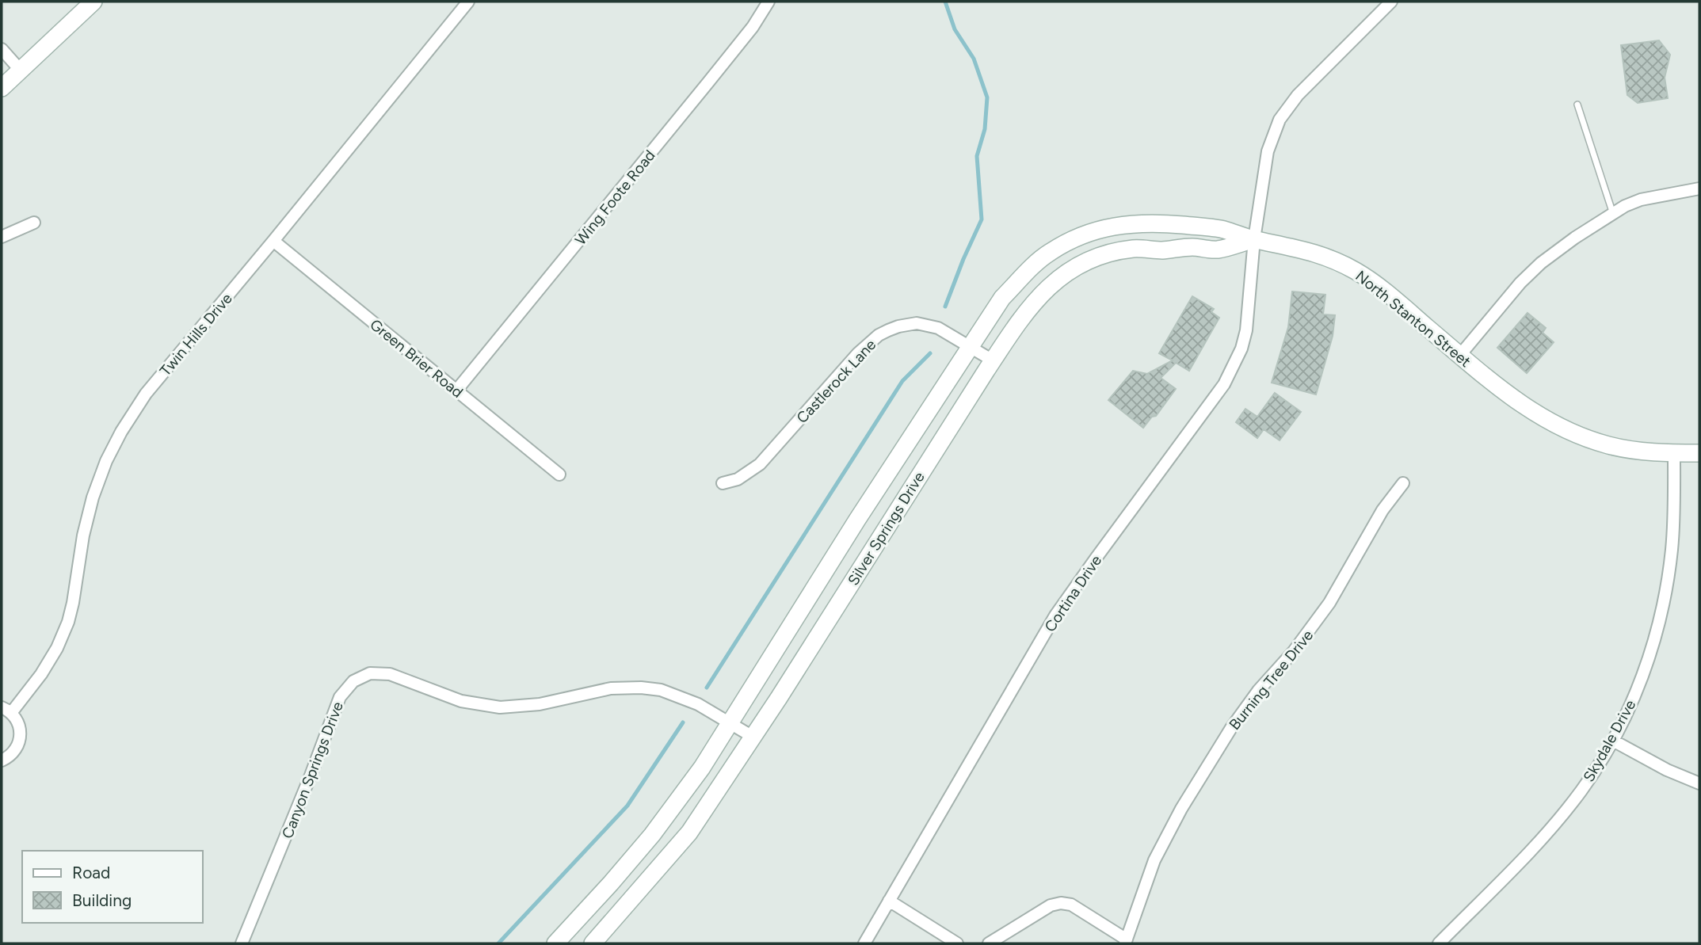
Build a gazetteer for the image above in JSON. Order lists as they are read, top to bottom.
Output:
{
  "streets": {
    "street": [
      "Wing Foote Road",
      "North Stanton Street",
      "Twin Hills Drive",
      "Green Brier Road",
      "Castlerock Lane",
      "Silver Springs Drive",
      "Cortina Drive",
      "Burning Tree Drive",
      "Skydale Drive",
      "Canyon Springs Drive"
    ]
  },
  "crossings": [
    ["Wing Foote Road", "Green Brier Road"],
    ["North Stanton Street", "Silver Springs Drive"],
    ["North Stanton Street", "Cortina Drive"],
    ["North Stanton Street", "Skydale Drive"],
    ["Twin Hills Drive", "Green Brier Road"],
    ["Castlerock Lane", "Silver Springs Drive"],
    ["Silver Springs Drive", "Cortina Drive"],
    ["Silver Springs Drive", "Canyon Springs Drive"]
  ],
  "legend": ["Road", "Building"]
}
